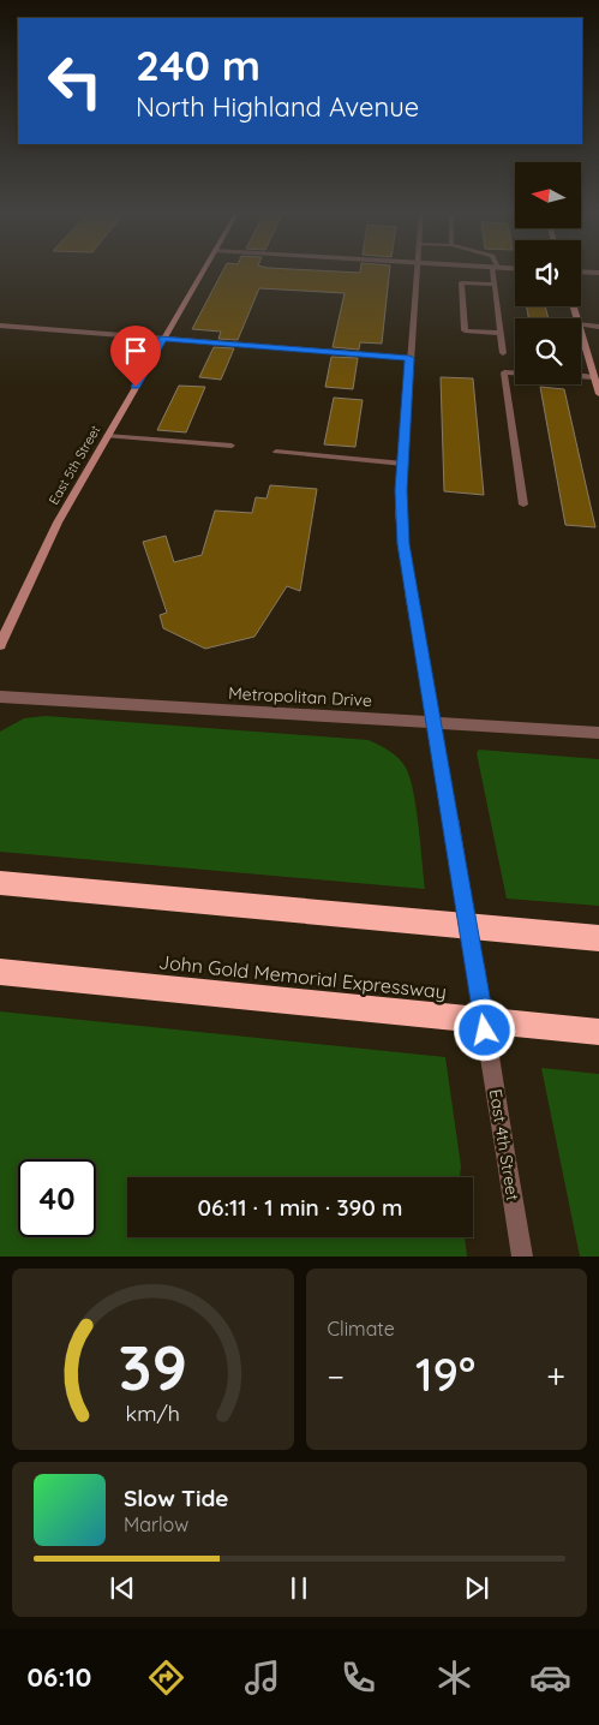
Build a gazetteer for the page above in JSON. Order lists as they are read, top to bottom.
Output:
{
  "streets": {
    "highway": ["John Gold Memorial Expressway"],
    "main road": ["East 5th Street"],
    "street": ["Metropolitan Drive", "East 4th Street"]
  },
  "crossings": [
    ["Metropolitan Drive", "East 4th Street"]
  ],
  "north": "left",
  "page": {
    "turn": ["240 m", "North Highland Avenue"],
    "limit": "40",
    "trip": "06:11 · 1 min · 390 m",
    "tile": "Climate",
    "heat": ["−", "19°", "+"],
    "song": ["Slow Tide", "Marlow"],
    "tabs": "06:10",
    "gauge": ["39", "km/h"]
  }
}
